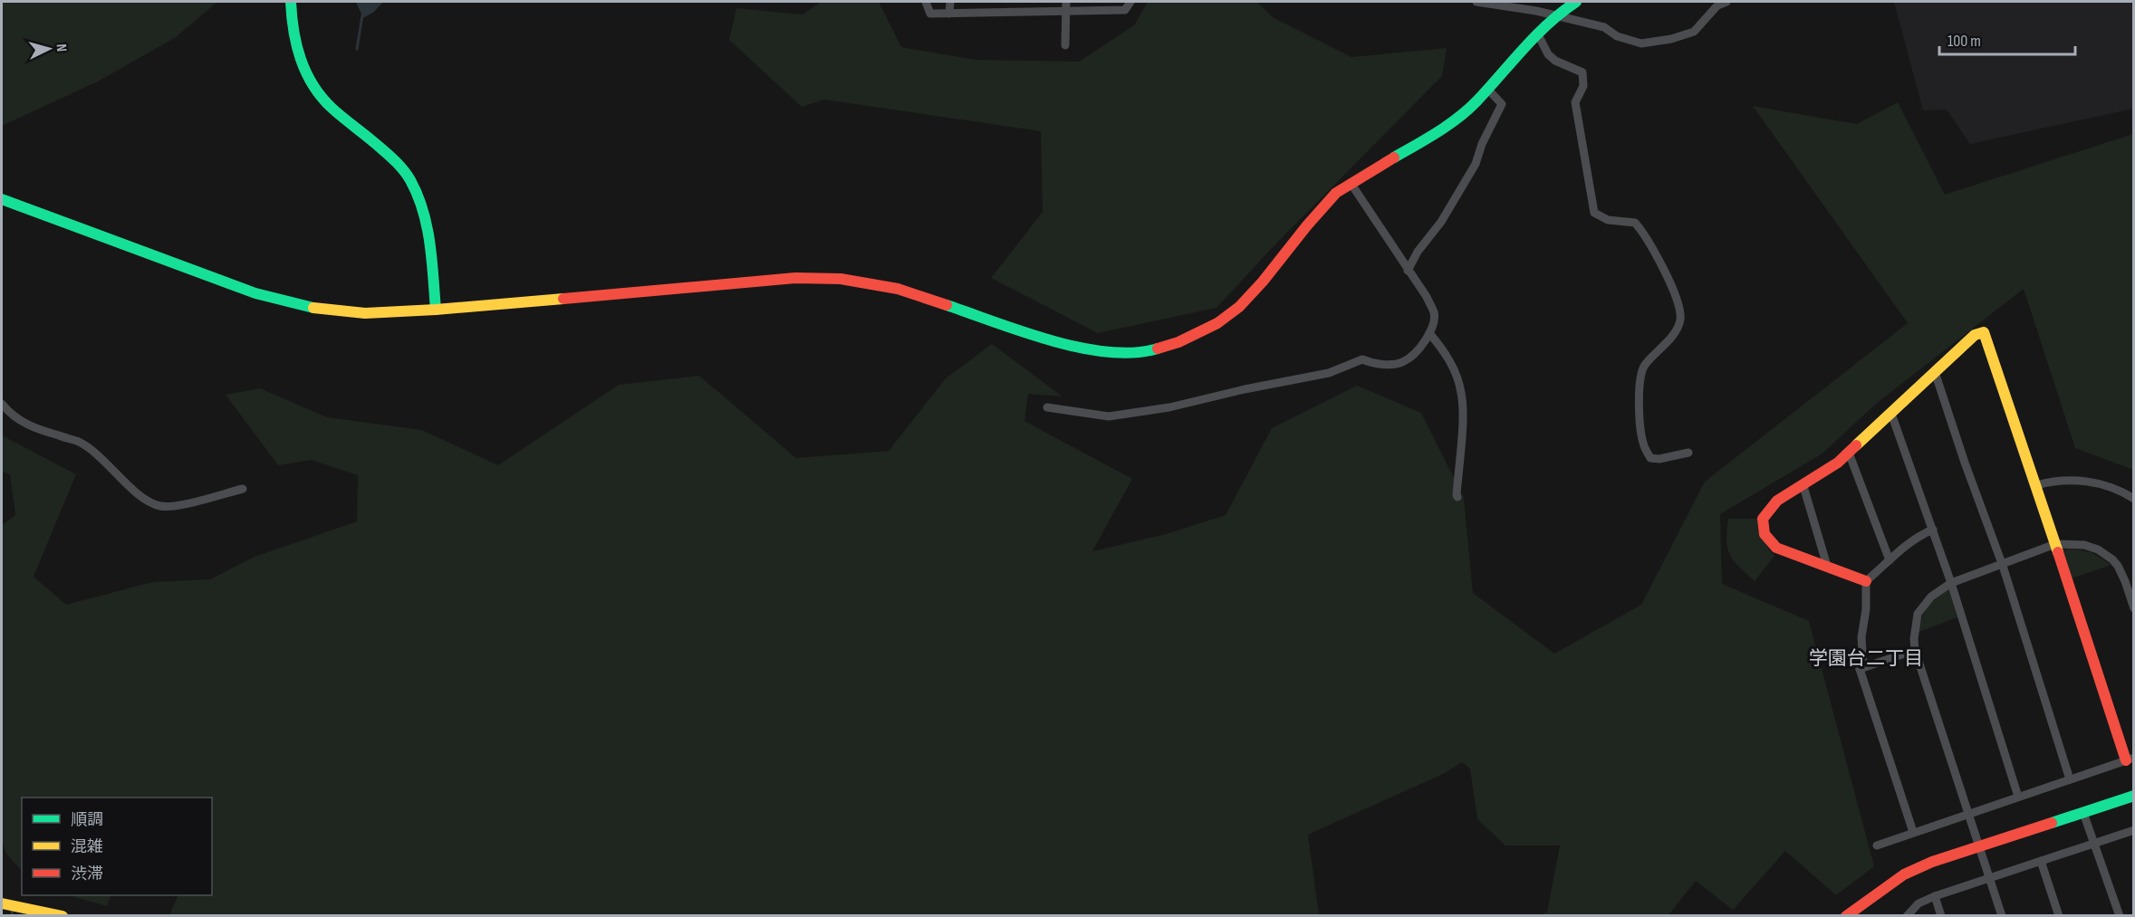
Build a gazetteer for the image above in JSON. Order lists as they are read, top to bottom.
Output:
{
  "districts": ["学園台二丁目"],
  "legend": ["順調", "混雑", "渋滞"],
  "scale_bar": "100 m",
  "north": "right"
}
